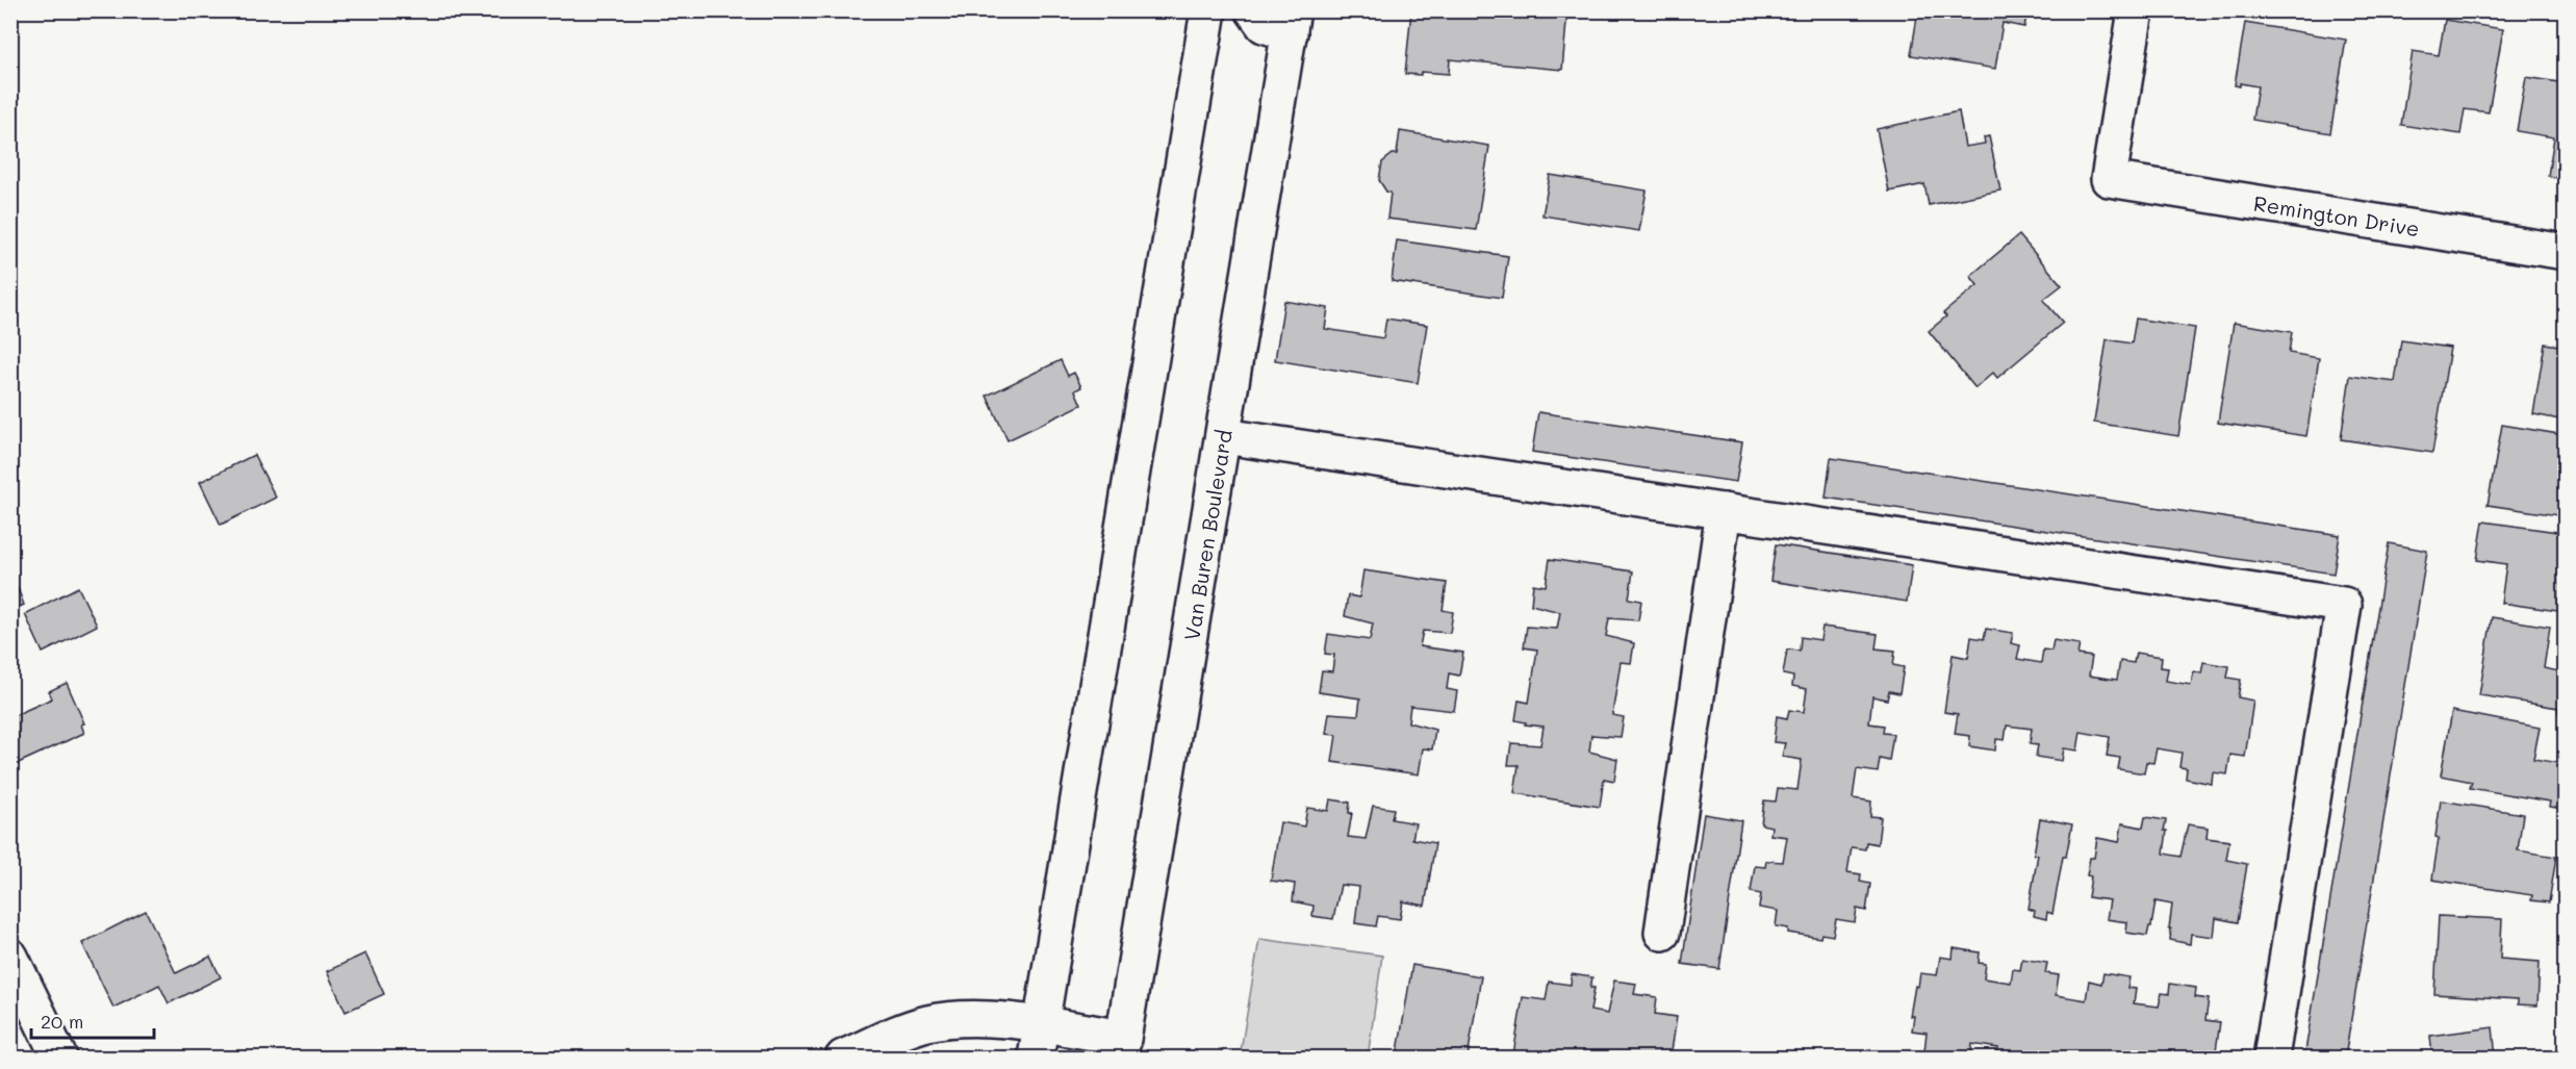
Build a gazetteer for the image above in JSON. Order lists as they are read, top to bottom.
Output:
{
  "streets": {
    "main road": ["Remington Drive", "Van Buren Boulevard"]
  },
  "scale_bar": "20 m"
}
